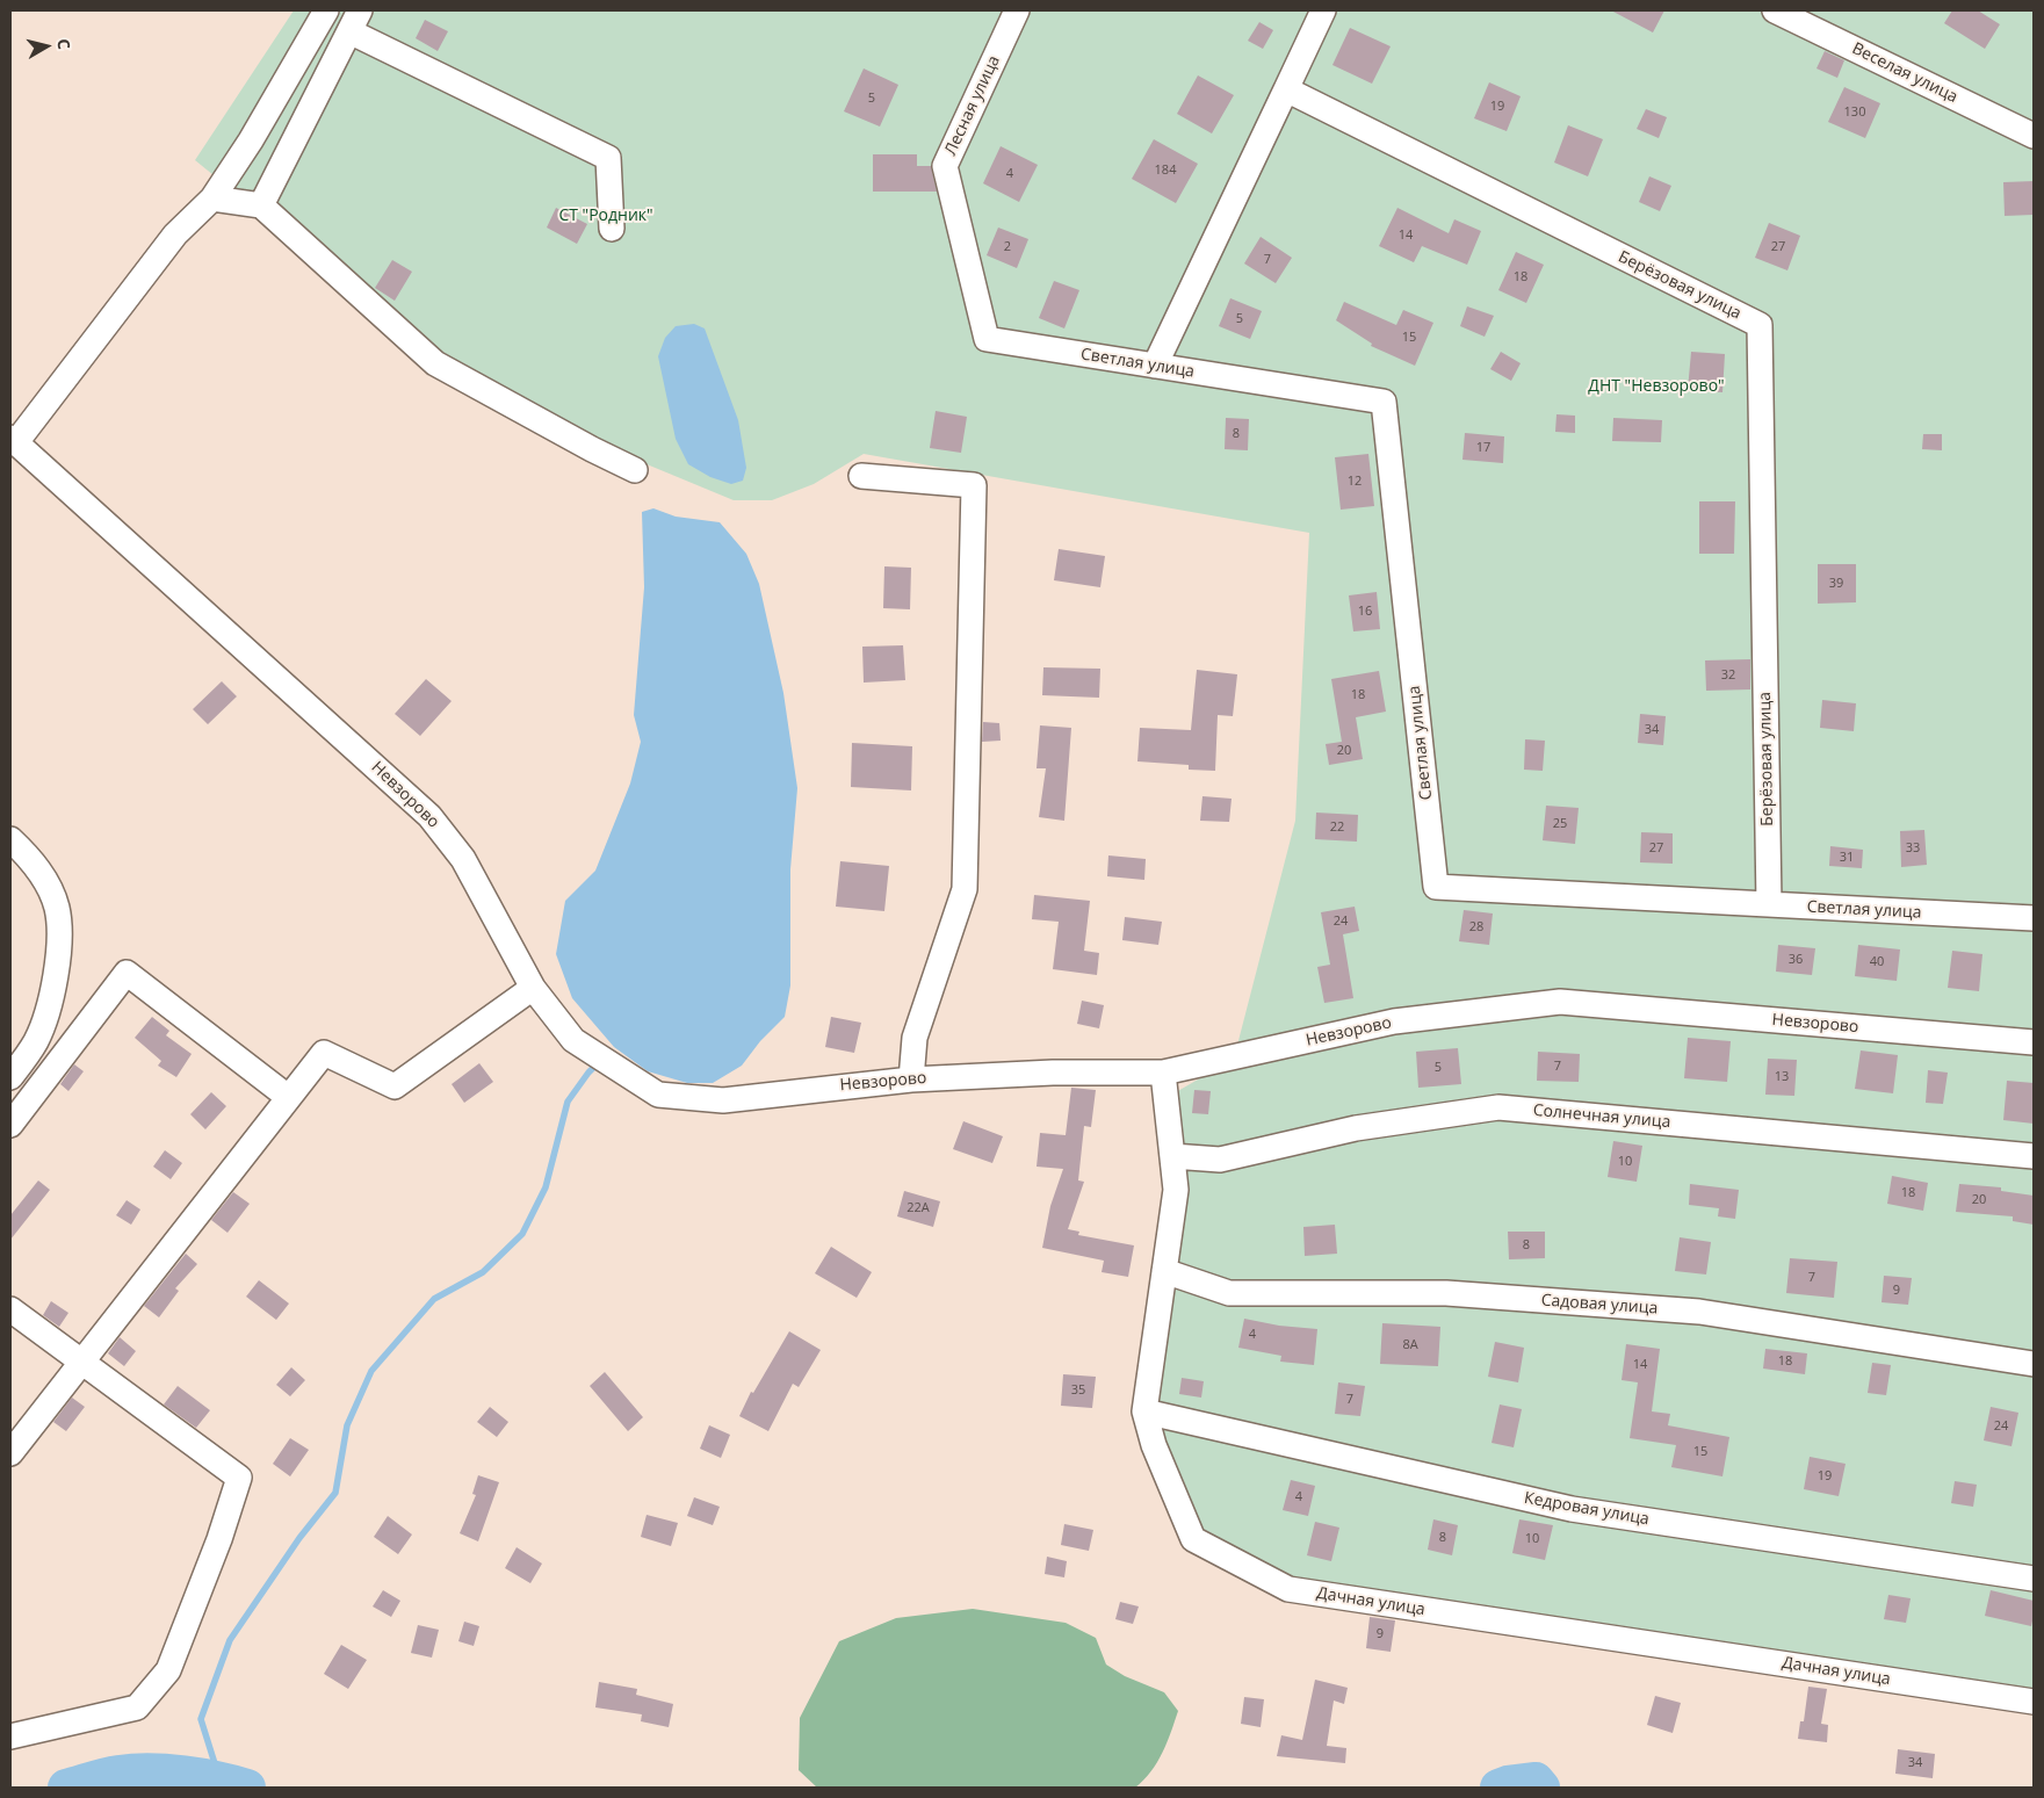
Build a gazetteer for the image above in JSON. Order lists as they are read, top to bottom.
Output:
{
  "streets": {
    "street": [
      "Веселая улица",
      "Лесная улица",
      "Берёзовая улица",
      "Светлая улица",
      "Невзорово",
      "Солнечная улица",
      "Садовая улица",
      "Кедровая улица",
      "Дачная улица"
    ]
  },
  "crossings": [
    ["Лесная улица", "Светлая улица"],
    ["Берёзовая улица", "Светлая улица"],
    ["Невзорово", "Дачная улица"],
    ["Солнечная улица", "Дачная улица"],
    ["Садовая улица", "Дачная улица"],
    ["Кедровая улица", "Дачная улица"]
  ],
  "parks": ["СТ \"Родник\"", "ДНТ \"Невзорово\""],
  "house_numbers": [
    "5",
    "19",
    "130",
    "184",
    "4",
    "14",
    "2",
    "27",
    "7",
    "18",
    "5",
    "15",
    "8",
    "17",
    "12",
    "39",
    "16",
    "32",
    "18",
    "34",
    "20",
    "25",
    "22",
    "27",
    "33",
    "31",
    "24",
    "28",
    "36",
    "40",
    "7",
    "5",
    "13",
    "10",
    "18",
    "20",
    "22А",
    "8",
    "7",
    "9",
    "4",
    "8А",
    "18",
    "14",
    "35",
    "7",
    "24",
    "15",
    "19",
    "4",
    "8",
    "10",
    "9",
    "34"
  ],
  "north": "right"
}
